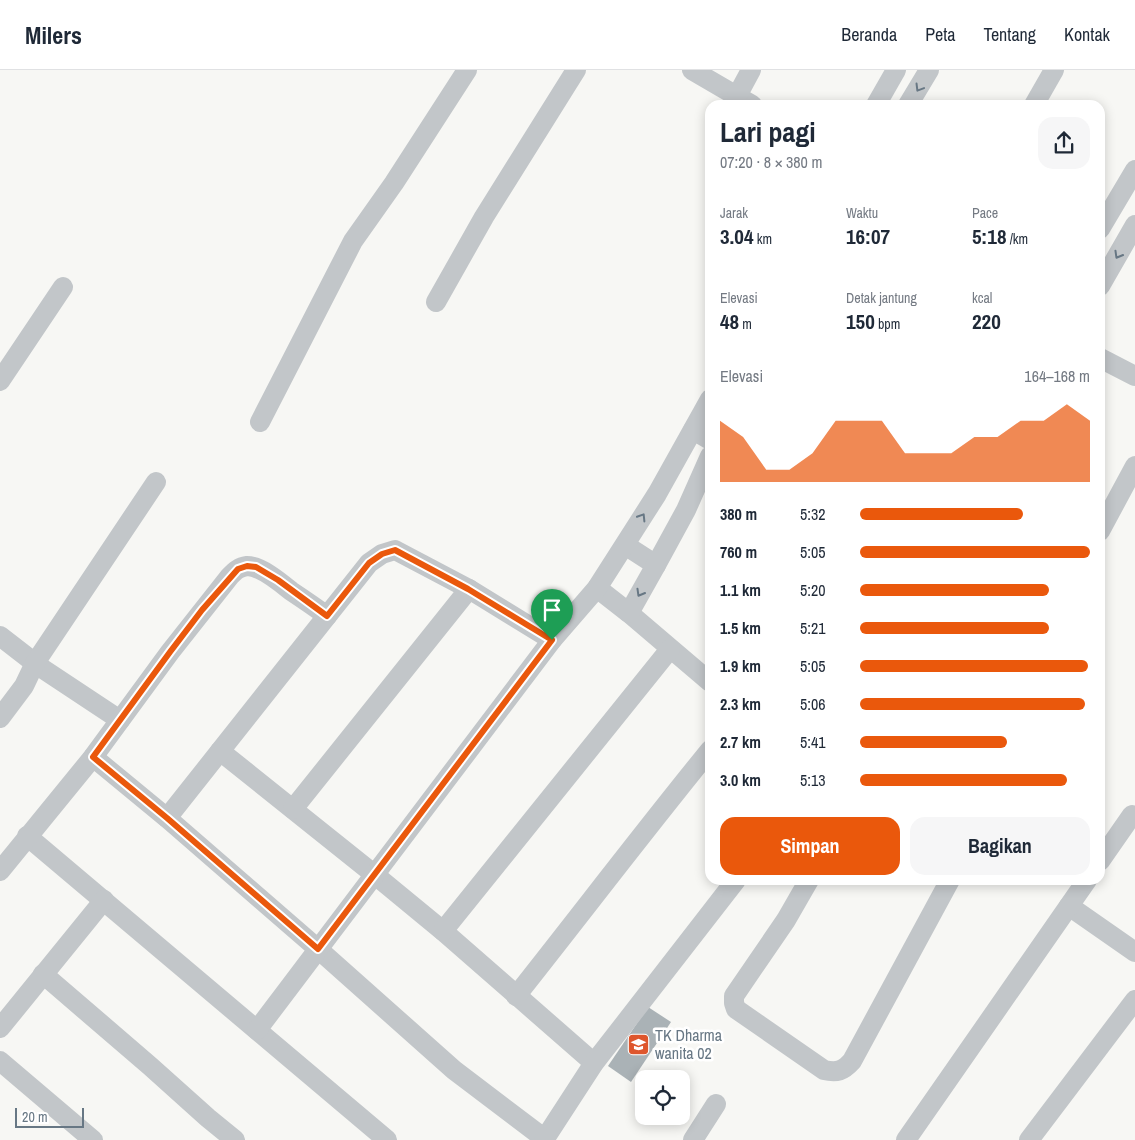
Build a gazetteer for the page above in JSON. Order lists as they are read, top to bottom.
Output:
{
  "places": {
    "school or university": ["TK Dharma wanita 02"]
  },
  "scale_bar": "20 m",
  "page": {
    "header": "Milers",
    "nav": [
      "Beranda",
      "Peta",
      "Tentang",
      "Kontak"
    ],
    "heading": ["Lari pagi", "07:20 · 8 × 380 m"],
    "stats": [
      ["Jarak", "3.04 km"],
      ["Waktu", "16:07"],
      ["Pace", "5:18 /km"],
      ["Elevasi", "48 m"],
      ["Detak jantung", "150 bpm"],
      ["kcal", "220"]
    ],
    "chart": ["Elevasi", "164–168 m"],
    "list": [
      {
        "name": "380 m",
        "note": "5:32"
      },
      {
        "name": "760 m",
        "note": "5:05"
      },
      {
        "name": "1.1 km",
        "note": "5:20"
      },
      {
        "name": "1.5 km",
        "note": "5:21"
      },
      {
        "name": "1.9 km",
        "note": "5:05"
      },
      {
        "name": "2.3 km",
        "note": "5:06"
      },
      {
        "name": "2.7 km",
        "note": "5:41"
      },
      {
        "name": "3.0 km",
        "note": "5:13"
      }
    ],
    "buttons": ["Simpan", "Bagikan"],
    "scale": "20 m"
  }
}
